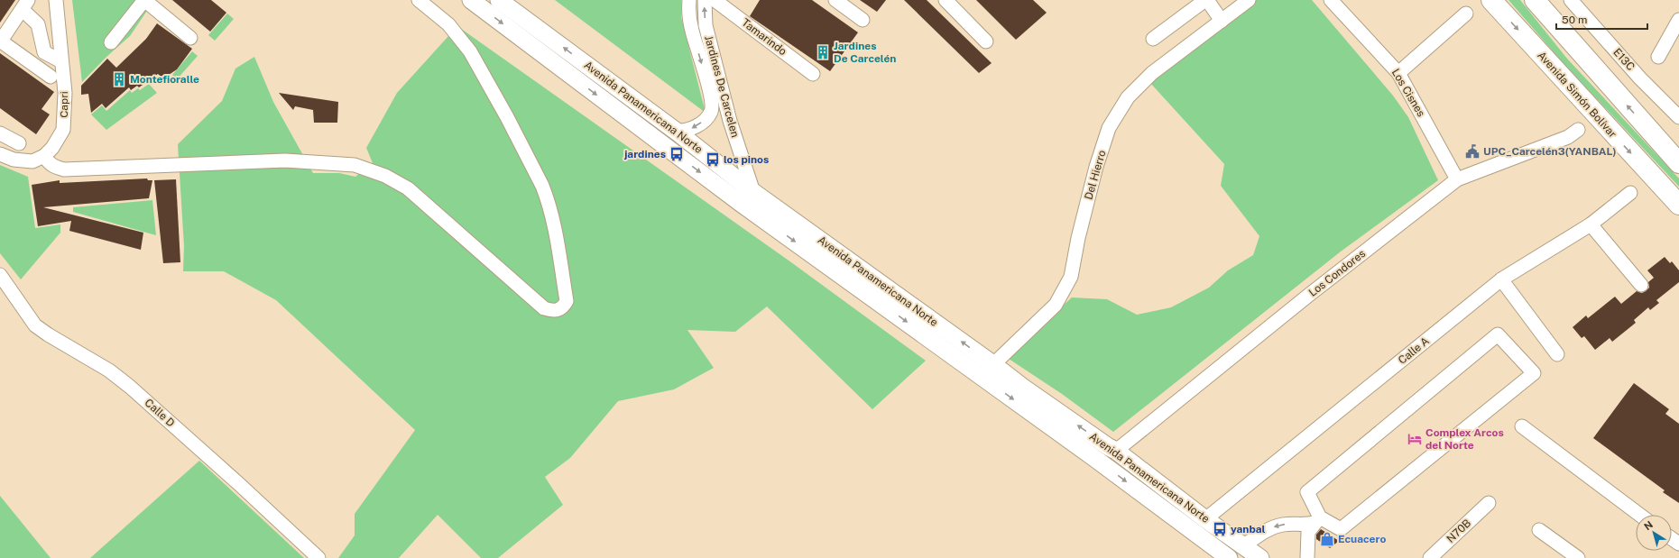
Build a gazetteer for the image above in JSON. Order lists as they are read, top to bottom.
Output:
{
  "streets": {
    "highway": ["Avenida Simón Bolívar"],
    "main road": ["Avenida Panamericana Norte"],
    "street": [
      "Tamarindo",
      "E13C",
      "Jardines De Carcelen",
      "Los Cisnes",
      "Capri",
      "Del Hierro",
      "Los Condores",
      "Calle A",
      "Calle D",
      "N70B"
    ]
  },
  "crossings": [
    ["Jardines De Carcelen", "Avenida Panamericana Norte"],
    ["Los Cisnes", "Los Condores"],
    ["Avenida Panamericana Norte", "Del Hierro"],
    ["Avenida Panamericana Norte", "Los Condores"],
    ["Avenida Panamericana Norte", "Calle A"]
  ],
  "places": {
    "building": ["Jardines De Carcelén", "Montefioralle"],
    "public building": ["UPC_Carcelén3(YANBAL)"],
    "bus stop": ["jardines", "los pinos", "yanbal"],
    "hotel": ["Complex Arcos del Norte"],
    "shop": ["Ecuacero"]
  },
  "scale_bar": "50 m",
  "north": "top left"
}
